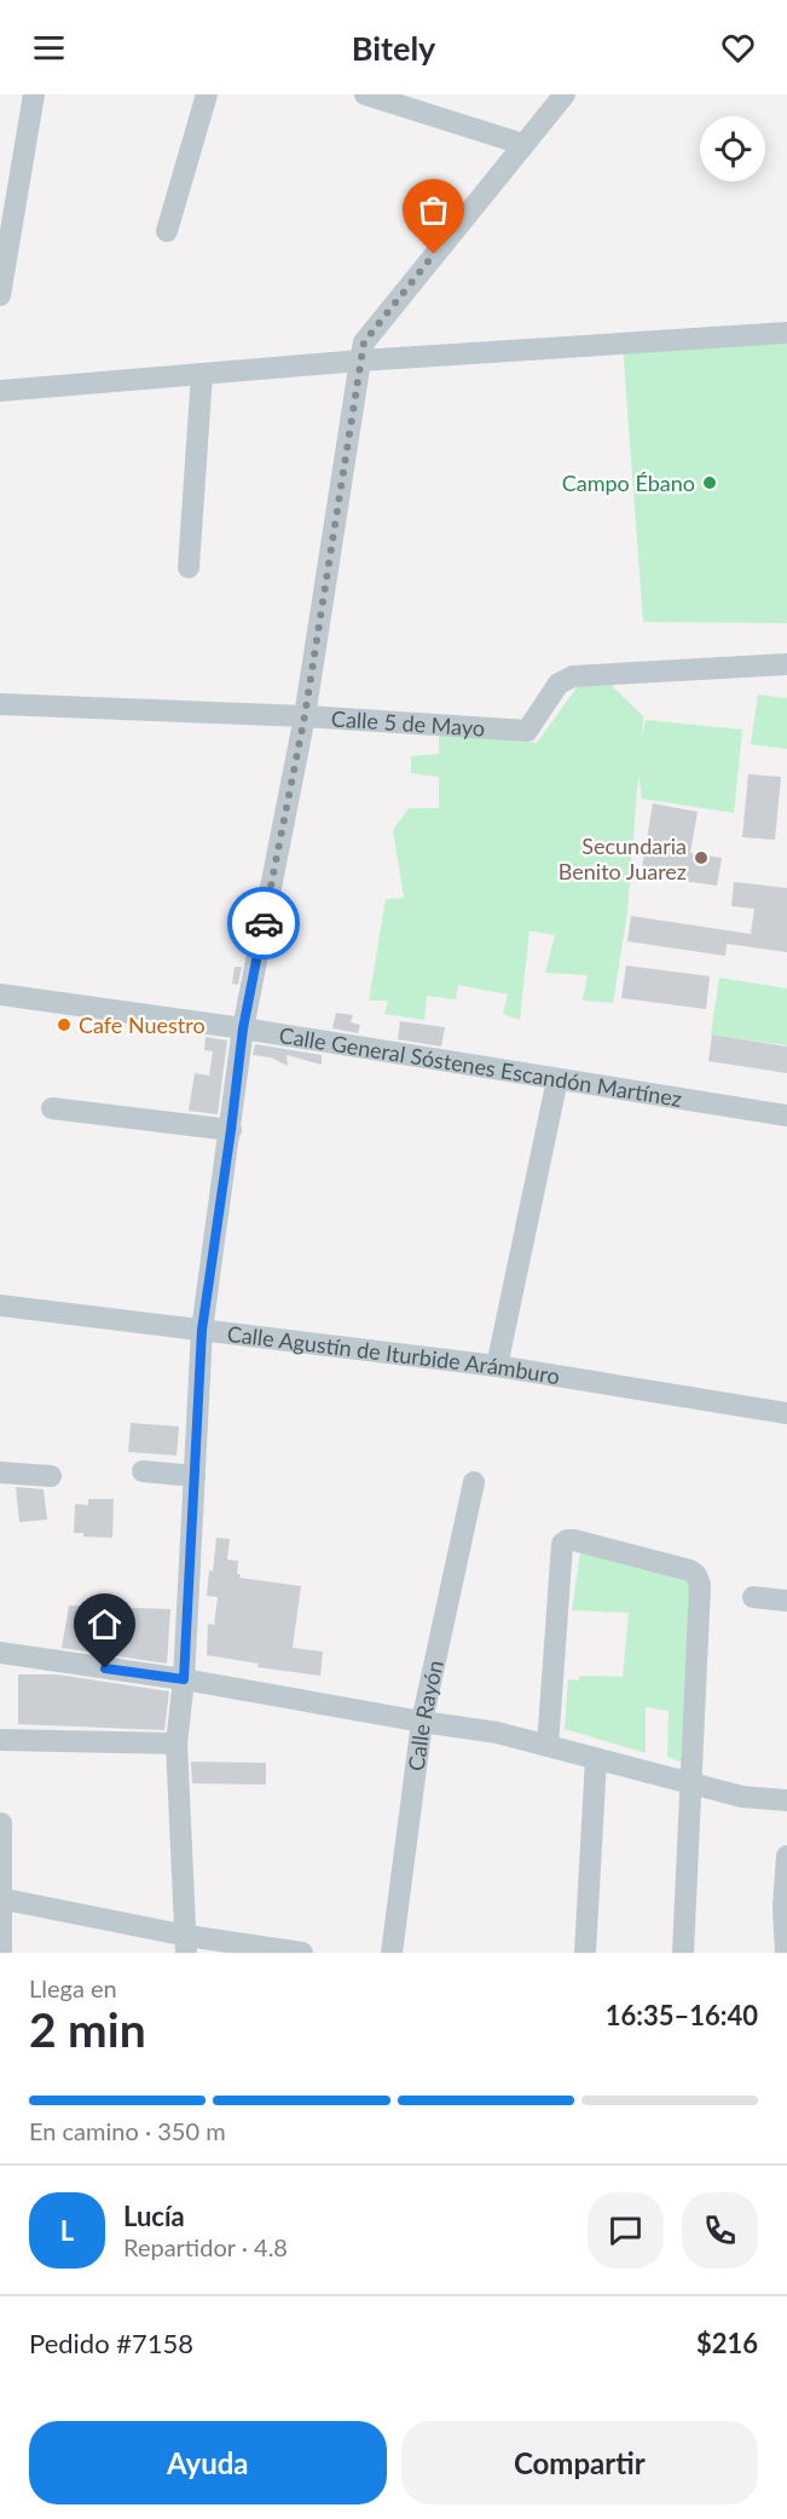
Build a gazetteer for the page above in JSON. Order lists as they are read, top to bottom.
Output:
{
  "streets": {
    "street": [
      "Calle 5 de Mayo",
      "Calle General Sóstenes Escandón Martínez",
      "Calle Agustín de Iturbide Arámburo",
      "Calle Rayón"
    ]
  },
  "places": ["Campo Ébano", "Secundaria Benito Juarez", "Cafe Nuestro"],
  "page": {
    "header": "Bitely",
    "heading": ["2 min", "Llega en", "16:35–16:40"],
    "panel": [
      "Lucía",
      "Repartidor · 4.8",
      "Pedido #7158",
      "$216"
    ],
    "bar": "En camino · 350 m",
    "round": "L",
    "buttons": ["Ayuda", "Compartir"]
  }
}
